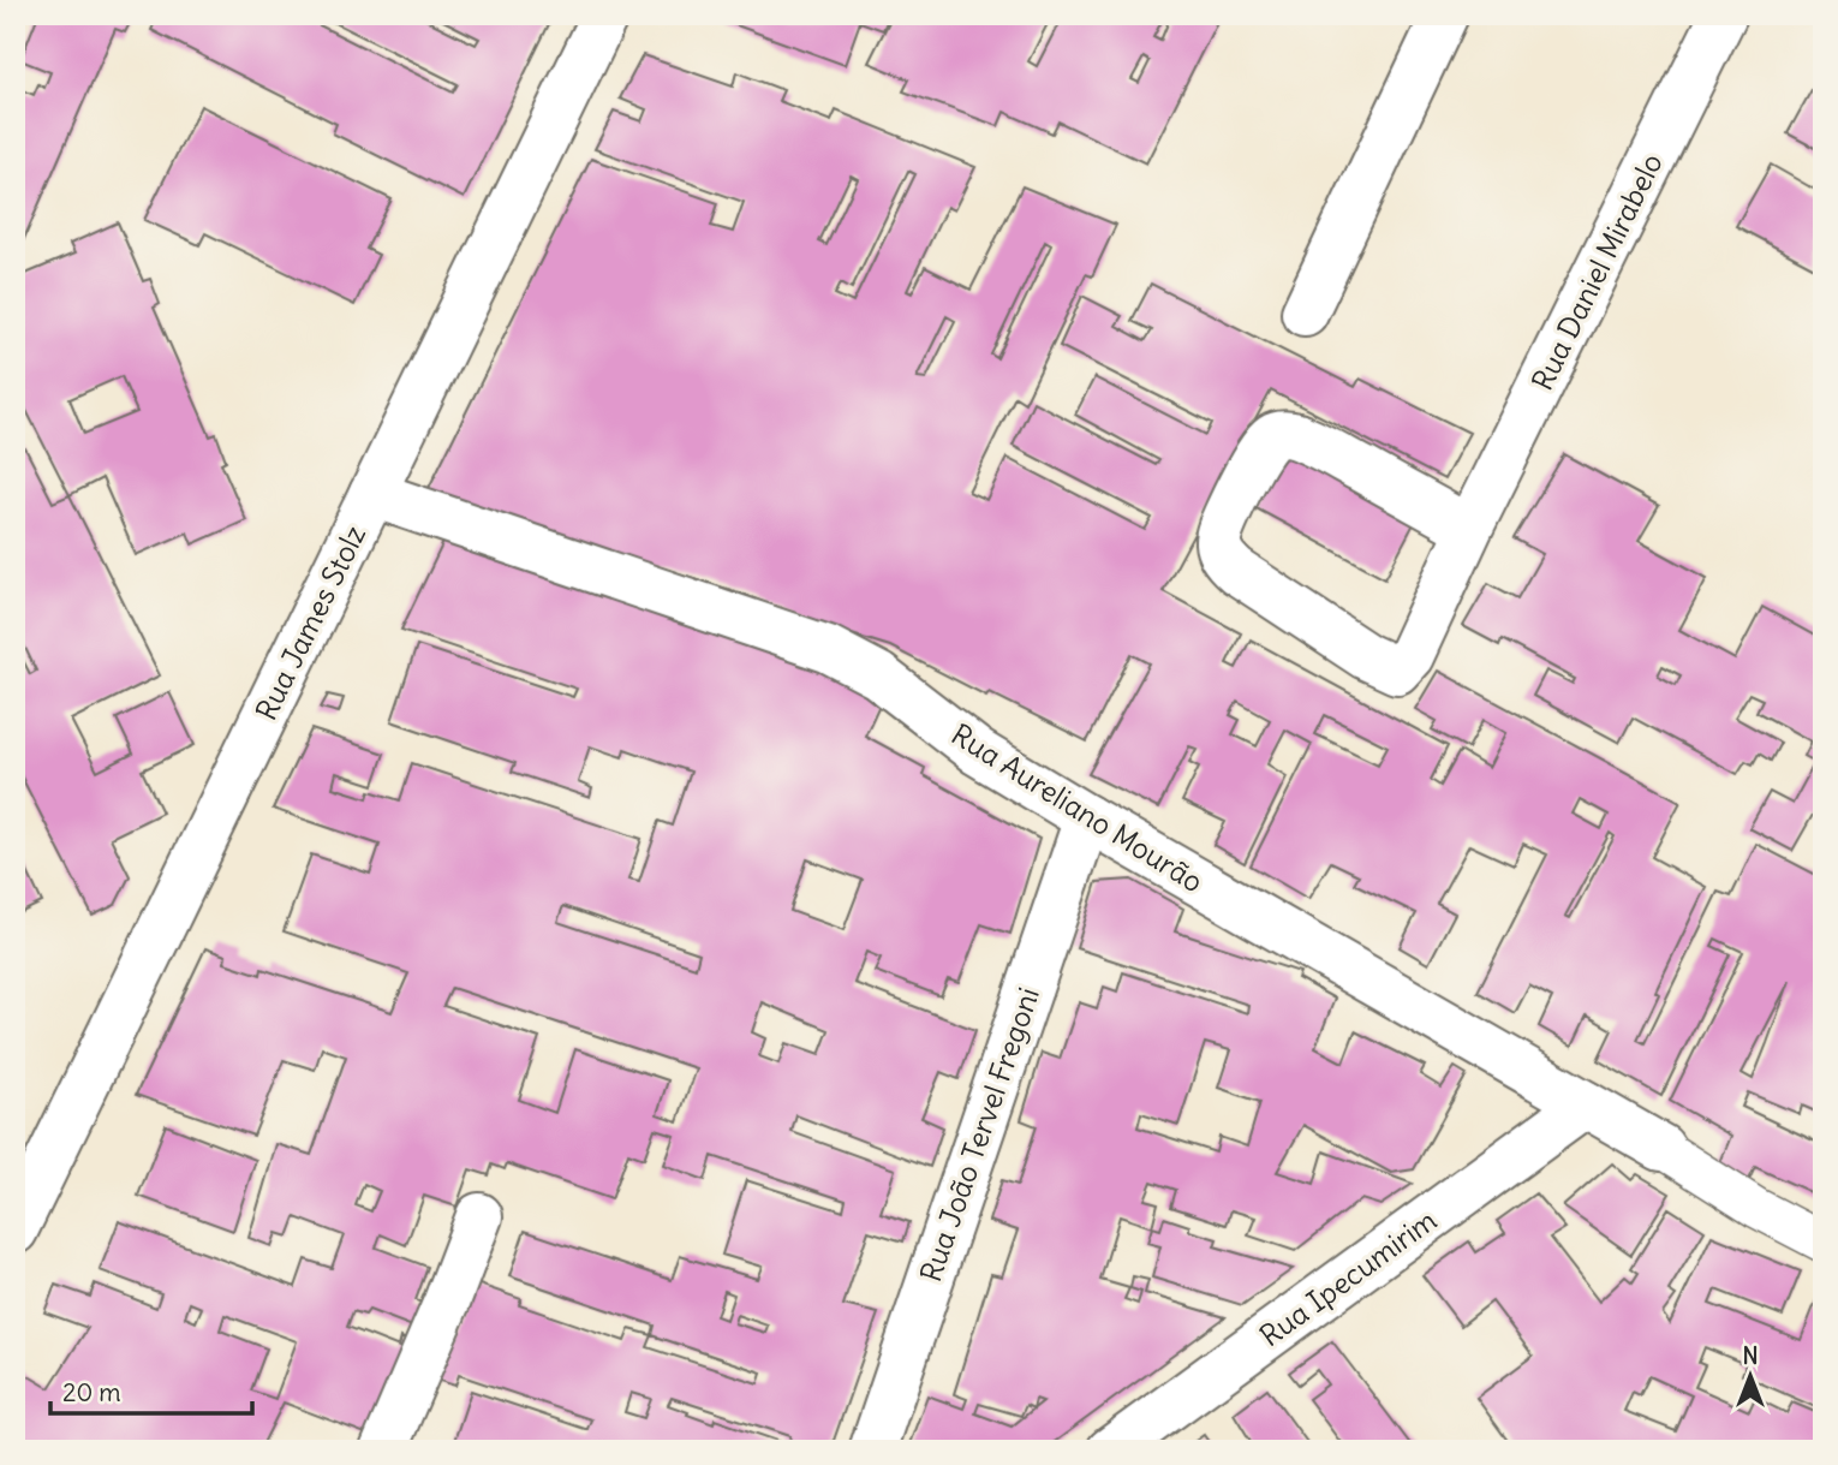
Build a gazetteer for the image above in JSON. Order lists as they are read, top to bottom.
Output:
{
  "streets": {
    "street": [
      "Rua Daniel Mirabelo",
      "Rua James Stolz",
      "Rua Aureliano Mourão",
      "Rua João Tervel Fregoni",
      "Rua Ipecumirim"
    ]
  },
  "crossings": [
    ["Rua James Stolz", "Rua Aureliano Mourão"],
    ["Rua Aureliano Mourão", "Rua João Tervel Fregoni"],
    ["Rua Aureliano Mourão", "Rua Ipecumirim"]
  ],
  "scale_bar": "20 m",
  "north": "top"
}
